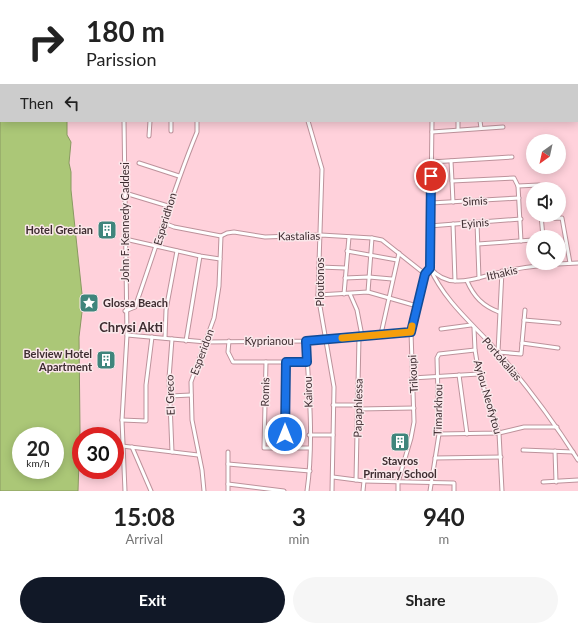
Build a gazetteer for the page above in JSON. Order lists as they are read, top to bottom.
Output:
{
  "streets": {
    "street": [
      "Simis",
      "Esperidhon",
      "John F. Kennedy Caddesi",
      "Eyinis",
      "Kastalias",
      "Ithakis",
      "Ploutonos",
      "Kyprianou",
      "Esperidon",
      "Portokalias",
      "Trikoupi",
      "Romis",
      "Kairou",
      "El Greco",
      "Ayiou Neofytou",
      "Papaphlessa",
      "Timarkhou"
    ]
  },
  "crossings": [
    ["Esperidhon", "John F. Kennedy Caddesi"],
    ["Esperidhon", "Kastalias"],
    ["John F. Kennedy Caddesi", "Kyprianou"],
    ["Eyinis", "Portokalias"],
    ["Kastalias", "Ploutonos"],
    ["Kastalias", "Esperidon"],
    ["Kastalias", "Trikoupi"],
    ["Ithakis", "Portokalias"],
    ["Ithakis", "Trikoupi"],
    ["Ploutonos", "Kyprianou"],
    ["Kyprianou", "Esperidon"],
    ["Kyprianou", "Trikoupi"],
    ["Kyprianou", "Kairou"],
    ["Kyprianou", "El Greco"],
    ["Kyprianou", "Papaphlessa"],
    ["Portokalias", "Trikoupi"],
    ["Portokalias", "Ayiou Neofytou"],
    ["Romis", "Kairou"],
    ["Ayiou Neofytou", "Timarkhou"]
  ],
  "districts": ["Chrysi Akti"],
  "places": {
    "building": ["Hotel Grecian", "Belview Hotel Apartment", "Stavros Primary School"],
    "place": ["Glossa Beach"]
  },
  "north": "bottom left",
  "page": {
    "turn": ["180 m", "Parission"],
    "then": "Then",
    "speed": "20 km/h",
    "limit": "30",
    "eta": [
      "15:08",
      "Arrival",
      "3",
      "min",
      "940",
      "m"
    ],
    "buttons": ["Exit", "Share"]
  }
}
